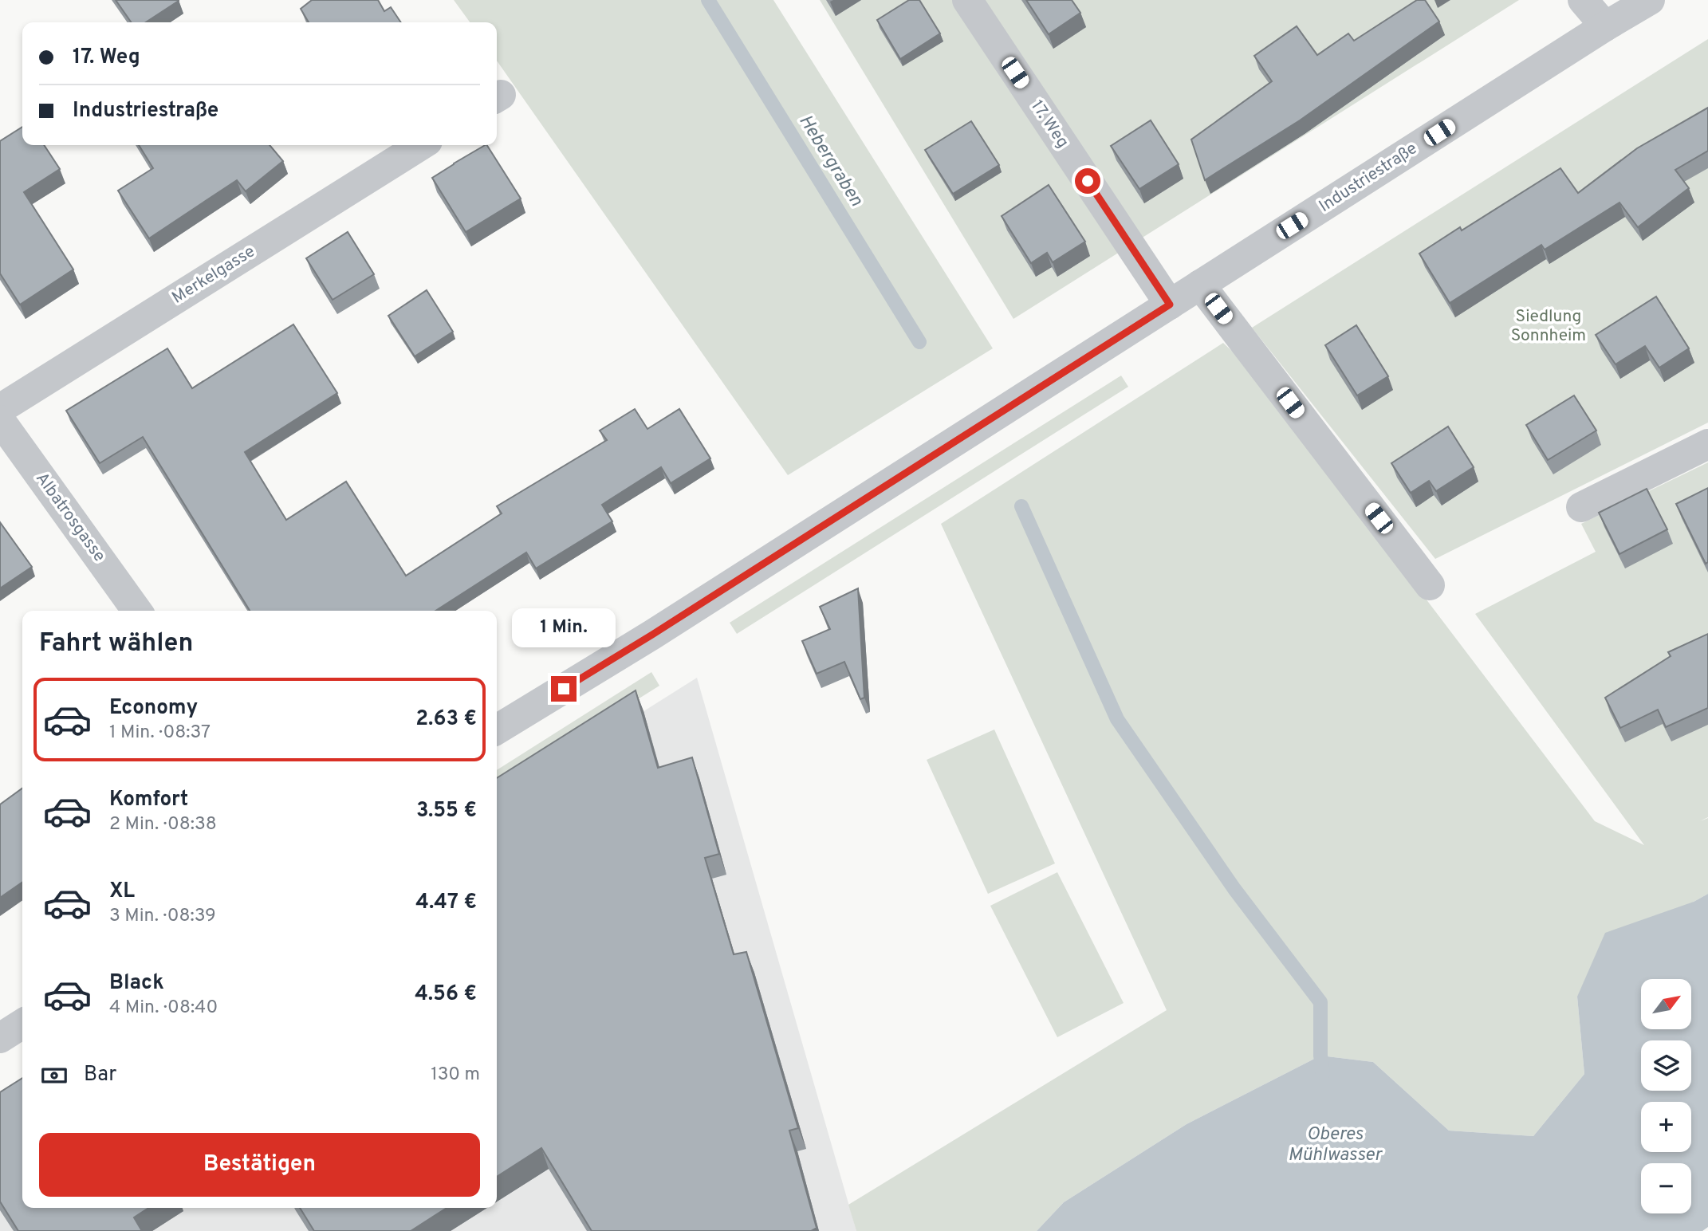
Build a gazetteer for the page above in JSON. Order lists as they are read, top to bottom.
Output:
{
  "streets": {
    "street": [
      "17. Weg",
      "Industriestraße",
      "Merkelgasse",
      "Albatrosgasse"
    ]
  },
  "crossings": [
    ["17. Weg", "Industriestraße"]
  ],
  "water": ["Hebergraben", "Oberes Mühlwasser"],
  "parks": ["Siedlung Sonnheim"],
  "north": "top right",
  "page": {
    "banner": ["17. Weg", "Industriestraße"],
    "bubble": "1 Min.",
    "heading": "Fahrt wählen",
    "list": [
      {
        "name": "Economy",
        "note": "1 Min. · 08:37",
        "value": "2.63 €"
      },
      {
        "name": "Komfort",
        "note": "2 Min. · 08:38",
        "value": "3.55 €"
      },
      {
        "name": "XL",
        "note": "3 Min. · 08:39",
        "value": "4.47 €"
      },
      {
        "name": "Black",
        "note": "4 Min. · 08:40",
        "value": "4.56 €"
      }
    ],
    "map_buttons": ["+", "−"],
    "pay": ["Bar", "130 m"],
    "buttons": "Bestätigen"
  }
}
